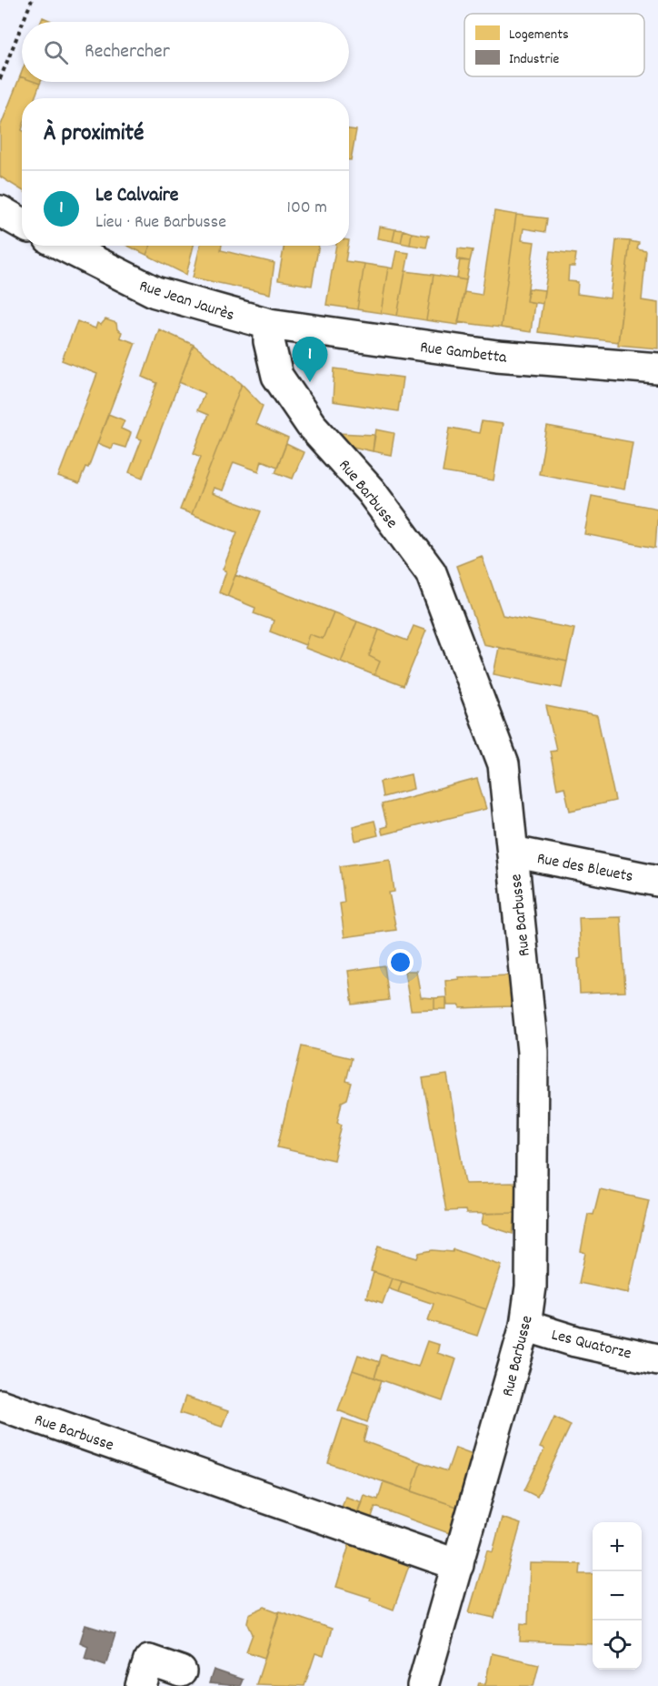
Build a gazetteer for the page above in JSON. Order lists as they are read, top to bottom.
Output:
{
  "streets": {
    "street": [
      "Rue Jean Jaurès",
      "Rue Gambetta",
      "Rue Barbusse",
      "Rue des Bleuets",
      "Les Quatorze"
    ]
  },
  "crossings": [
    ["Rue Jean Jaurès", "Rue Gambetta"],
    ["Rue Jean Jaurès", "Rue Barbusse"],
    ["Rue Gambetta", "Rue Barbusse"],
    ["Rue Barbusse", "Rue des Bleuets"],
    ["Rue Barbusse", "Les Quatorze"]
  ],
  "legend": ["Logements", "Industrie"],
  "page": {
    "search": "Rechercher",
    "heading": "À proximité",
    "list": [
      {
        "mark": "1",
        "name": "Le Calvaire",
        "note": "Lieu · Rue Barbusse",
        "value": "100 m"
      }
    ],
    "pins": "1",
    "map_buttons": ["+", "−"]
  }
}
